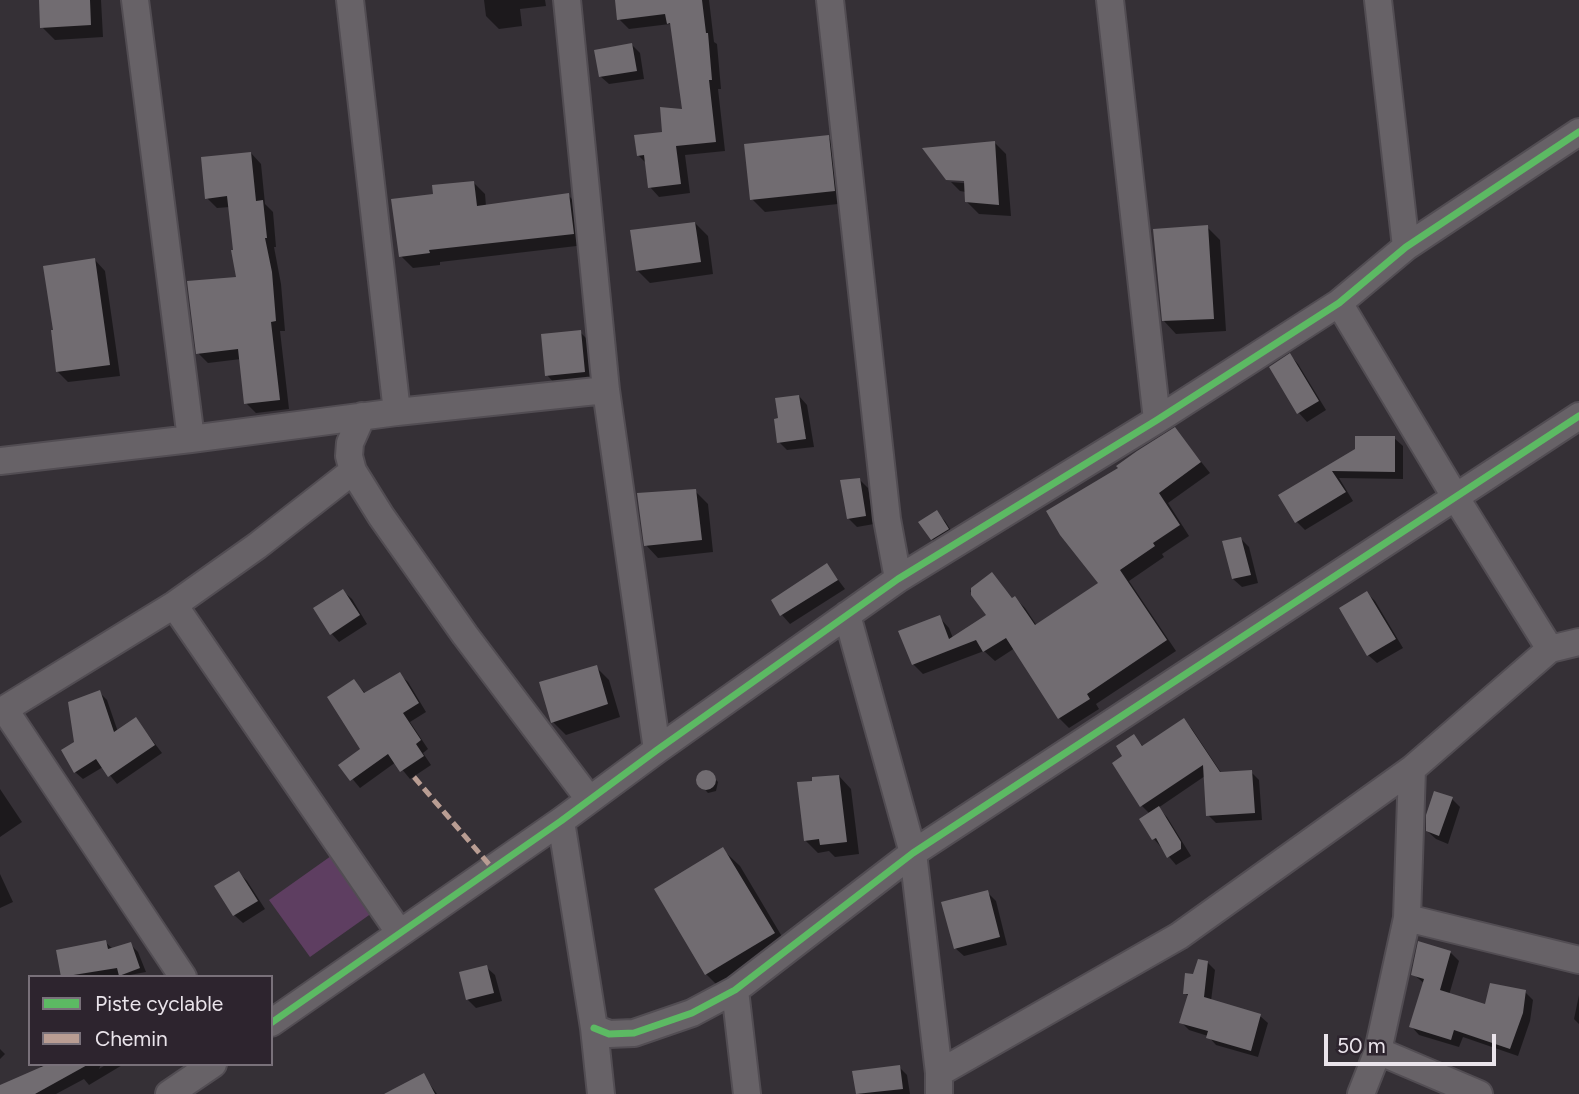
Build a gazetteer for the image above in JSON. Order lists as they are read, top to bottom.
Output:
{
  "legend": ["Piste cyclable", "Chemin"],
  "scale_bar": "50 m"
}
